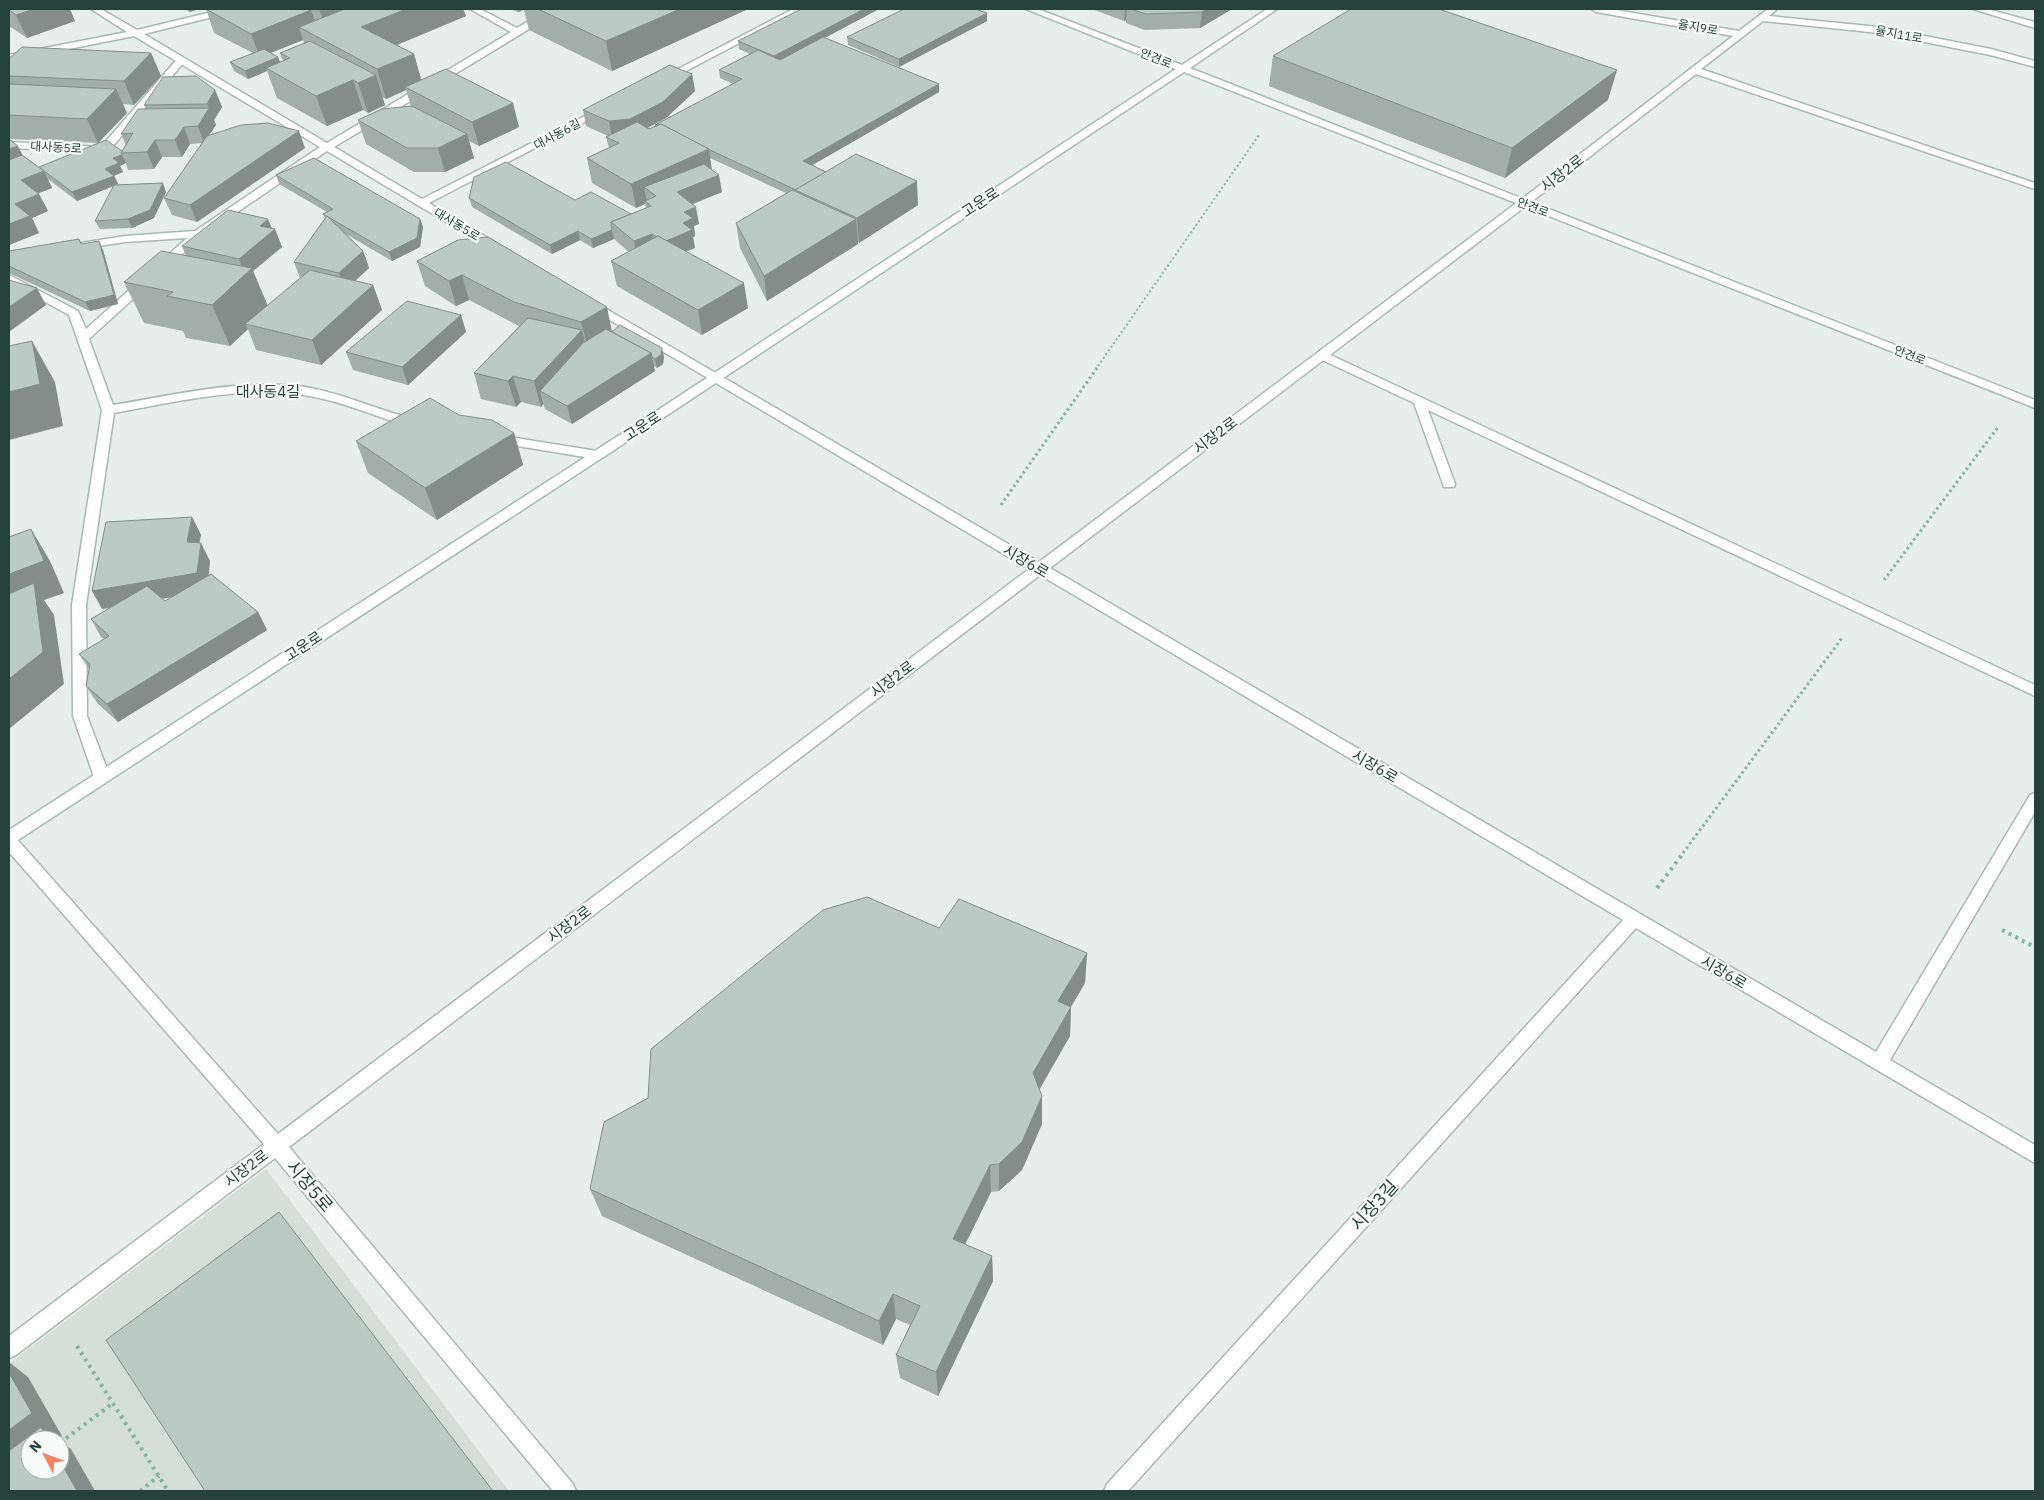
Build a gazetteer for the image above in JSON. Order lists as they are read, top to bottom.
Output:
{
  "streets": {
    "street": [
      "율지9로",
      "율지11로",
      "안견로",
      "대사동6길",
      "대사동5로",
      "시장2로",
      "고운로",
      "대사동4길",
      "시장6로",
      "시장5로",
      "시장3길"
    ]
  },
  "crossings": [
    ["율지9로", "시장2로"],
    ["율지11로", "시장2로"],
    ["안견로", "시장2로"],
    ["안견로", "고운로"],
    ["대사동6길", "대사동5로"],
    ["시장2로", "시장6로"],
    ["시장2로", "시장5로"],
    ["고운로", "시장6로"],
    ["고운로", "시장5로"],
    ["시장6로", "시장3길"]
  ],
  "north": "top left"
}
